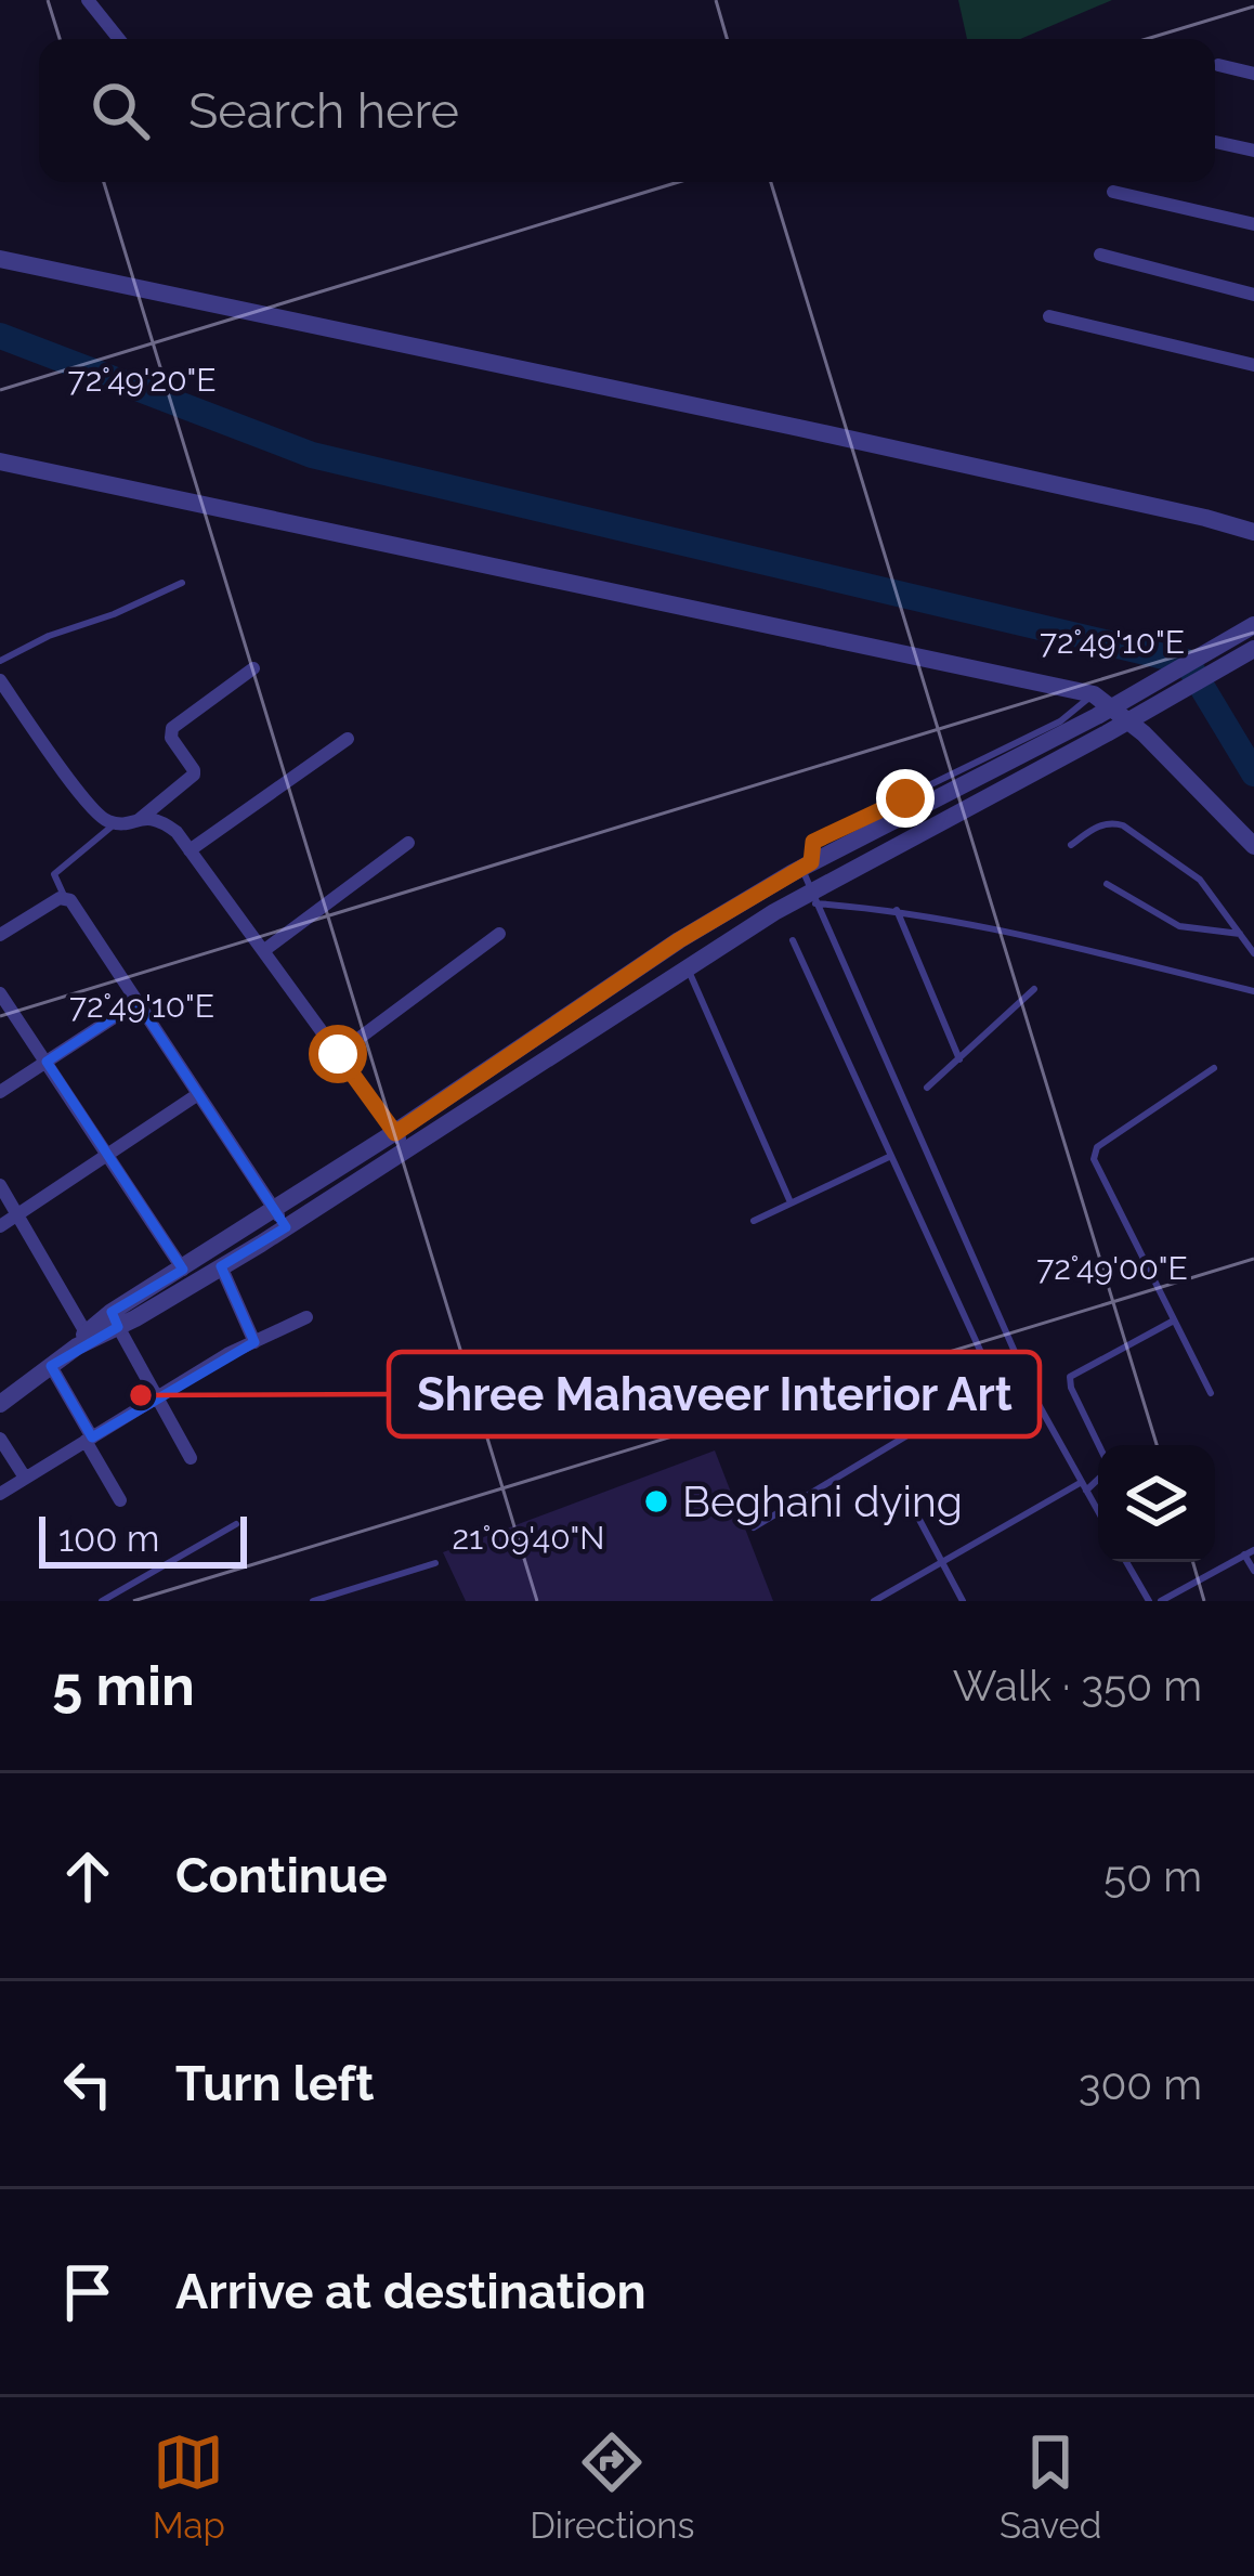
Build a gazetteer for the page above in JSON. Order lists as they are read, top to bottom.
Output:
{
  "places": ["Shree Mahaveer Interior Art", "Beghani dying"],
  "scale_bar": "100 m",
  "page": {
    "search": "Search here",
    "scale": "100 m",
    "heading": ["5 min", "Walk · 350 m"],
    "list": [
      ["Continue", "50 m"],
      ["Turn left", "300 m"],
      "Arrive at destination"
    ],
    "nav": ["Map", "Directions", "Saved"]
  },
  "coordinates": [
    "72°49'20\"E",
    "72°49'10\"E",
    "72°49'00\"E",
    "21°09'40\"N"
  ]
}
